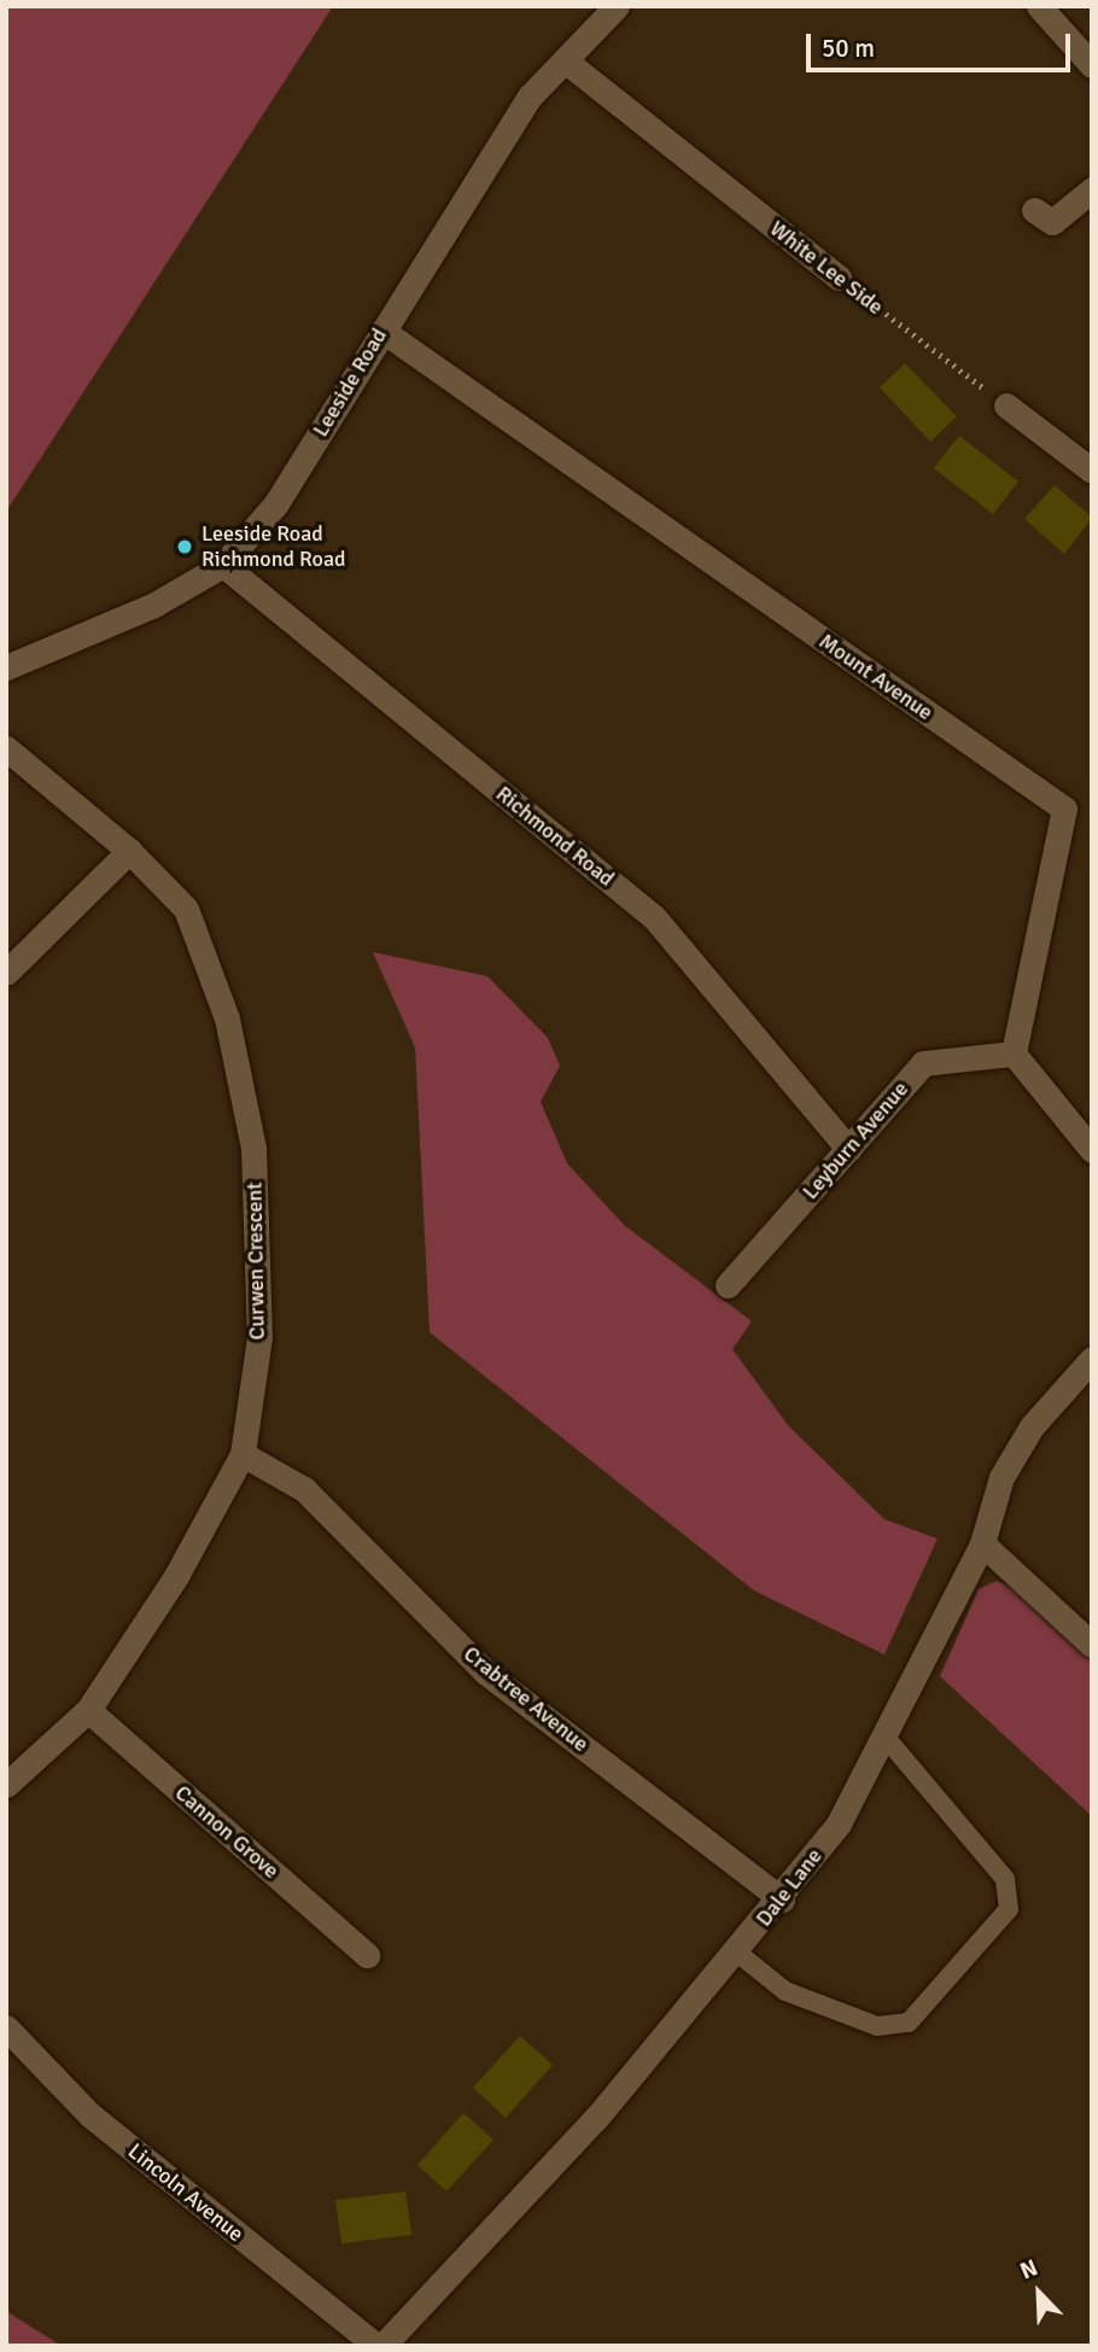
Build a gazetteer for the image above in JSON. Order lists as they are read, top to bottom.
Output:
{
  "streets": {
    "street": [
      "White Lee Side",
      "Leeside Road",
      "Mount Avenue",
      "Richmond Road",
      "Leyburn Avenue",
      "Curwen Crescent",
      "Crabtree Avenue",
      "Cannon Grove",
      "Dale Lane",
      "Lincoln Avenue"
    ]
  },
  "crossings": [
    ["White Lee Side", "Leeside Road"],
    ["Leeside Road", "Mount Avenue"],
    ["Leeside Road", "Richmond Road"],
    ["Mount Avenue", "Leyburn Avenue"],
    ["Richmond Road", "Leyburn Avenue"],
    ["Curwen Crescent", "Crabtree Avenue"],
    ["Curwen Crescent", "Cannon Grove"],
    ["Crabtree Avenue", "Dale Lane"],
    ["Dale Lane", "Lincoln Avenue"]
  ],
  "places": ["Leeside Road Richmond Road"],
  "scale_bar": "50 m",
  "north": "top left"
}
